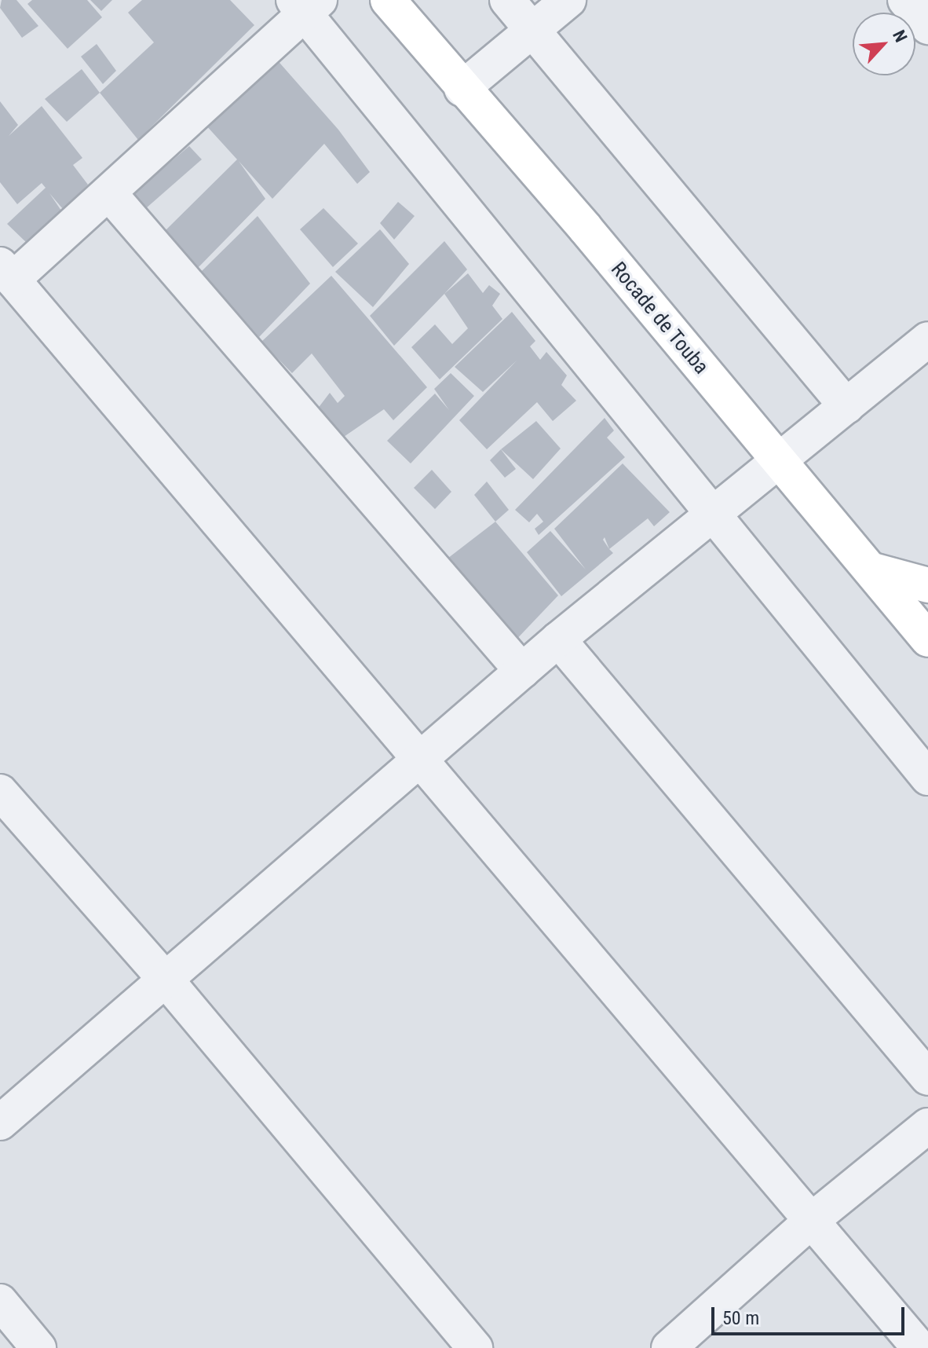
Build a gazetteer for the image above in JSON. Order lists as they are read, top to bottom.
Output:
{
  "streets": {
    "main road": ["Rocade de Touba"]
  },
  "scale_bar": "50 m",
  "north": "top right"
}
